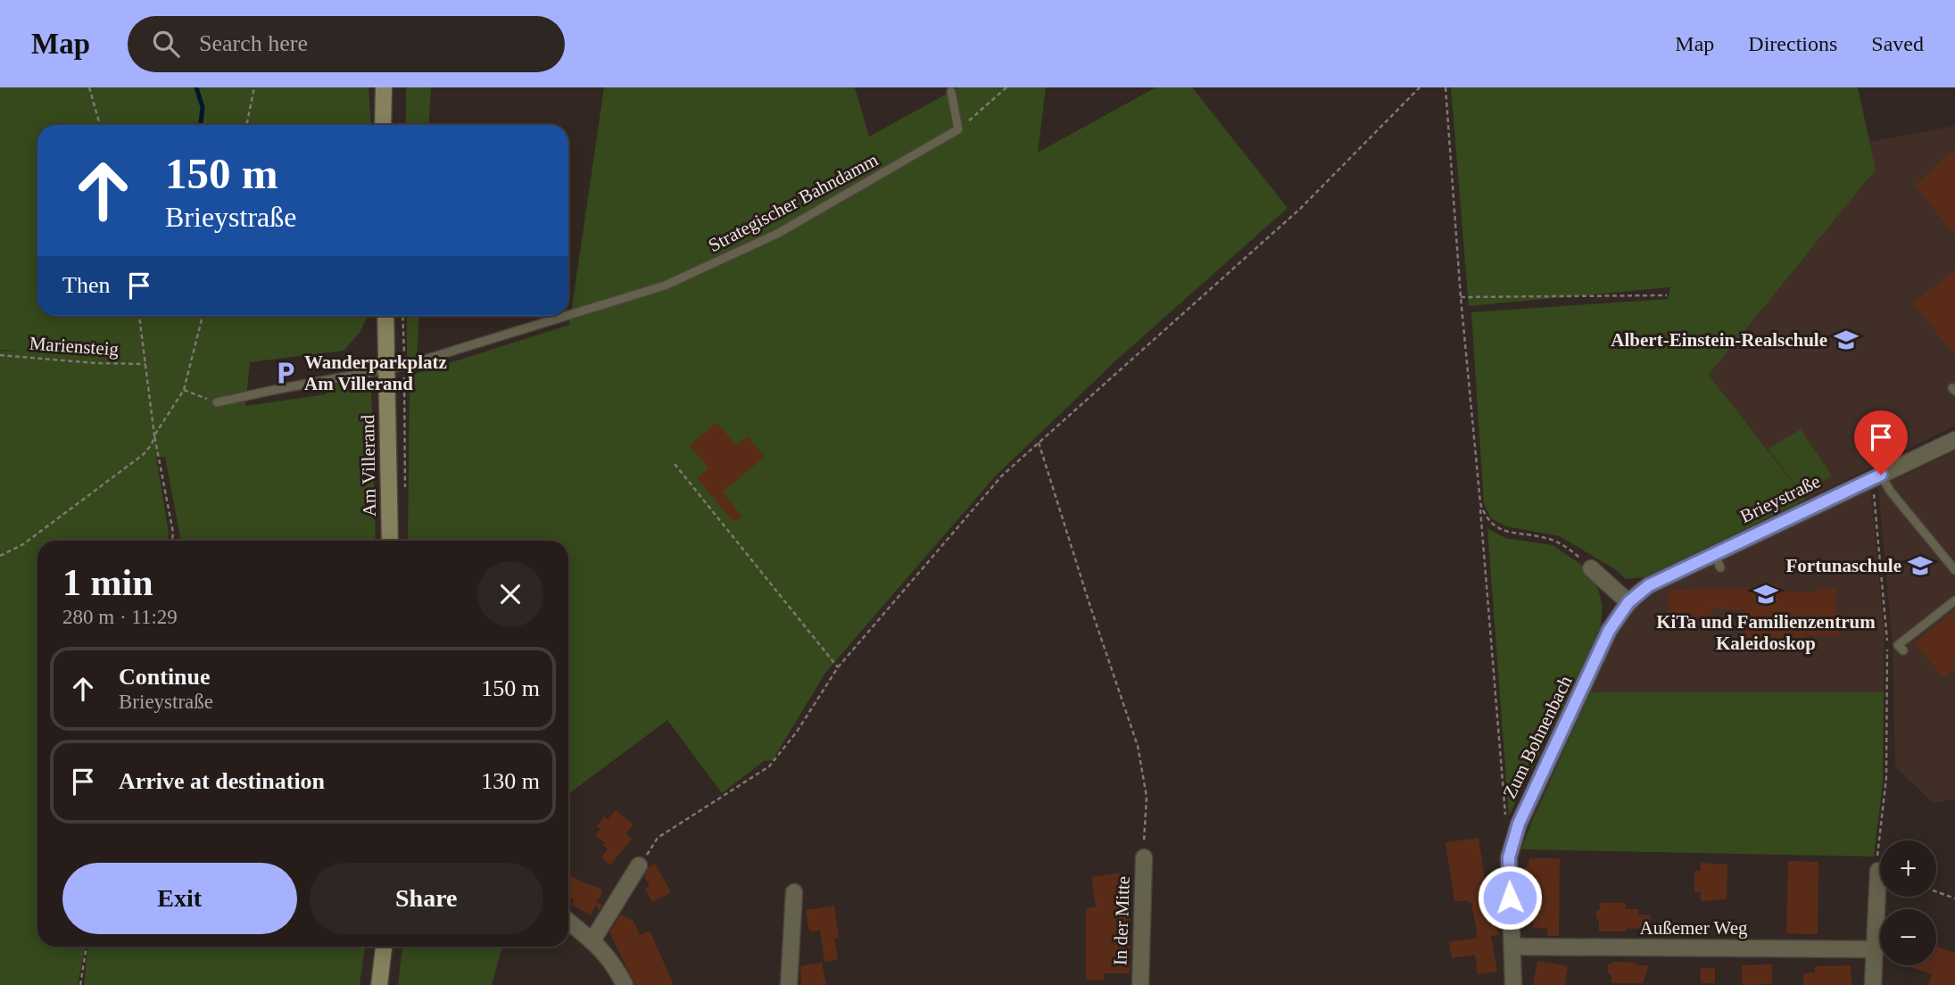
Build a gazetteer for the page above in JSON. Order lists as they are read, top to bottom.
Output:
{
  "streets": {
    "main road": ["Am Villerand"],
    "street": [
      "Brieystraße",
      "Zum Bohnenbach",
      "In der Mitte",
      "Außemer Weg"
    ],
    "lane": ["Strategischer Bahndamm"],
    "path": ["Mariensteig"]
  },
  "crossings": [
    ["Strategischer Bahndamm", "Am Villerand"],
    ["Brieystraße", "Zum Bohnenbach"],
    ["Zum Bohnenbach", "Außemer Weg"]
  ],
  "places": {
    "school or university": ["Albert-Einstein-Realschule", "Fortunaschule", "KiTa und Familienzentrum Kaleidoskop"],
    "parking": ["Wanderparkplatz Am Villerand"]
  },
  "page": {
    "header": "Map",
    "search": "Search here",
    "nav": ["Map", "Directions", "Saved"],
    "turn": ["150 m", "Brieystraße"],
    "then": "Then",
    "heading": ["1 min", "280 m · 11:29"],
    "list": [
      {
        "name": "Continue",
        "note": "Brieystraße",
        "value": "150 m"
      },
      {
        "name": "Arrive at destination",
        "value": "130 m"
      }
    ],
    "map_buttons": ["+", "−"],
    "buttons": ["Exit", "Share"]
  }
}
